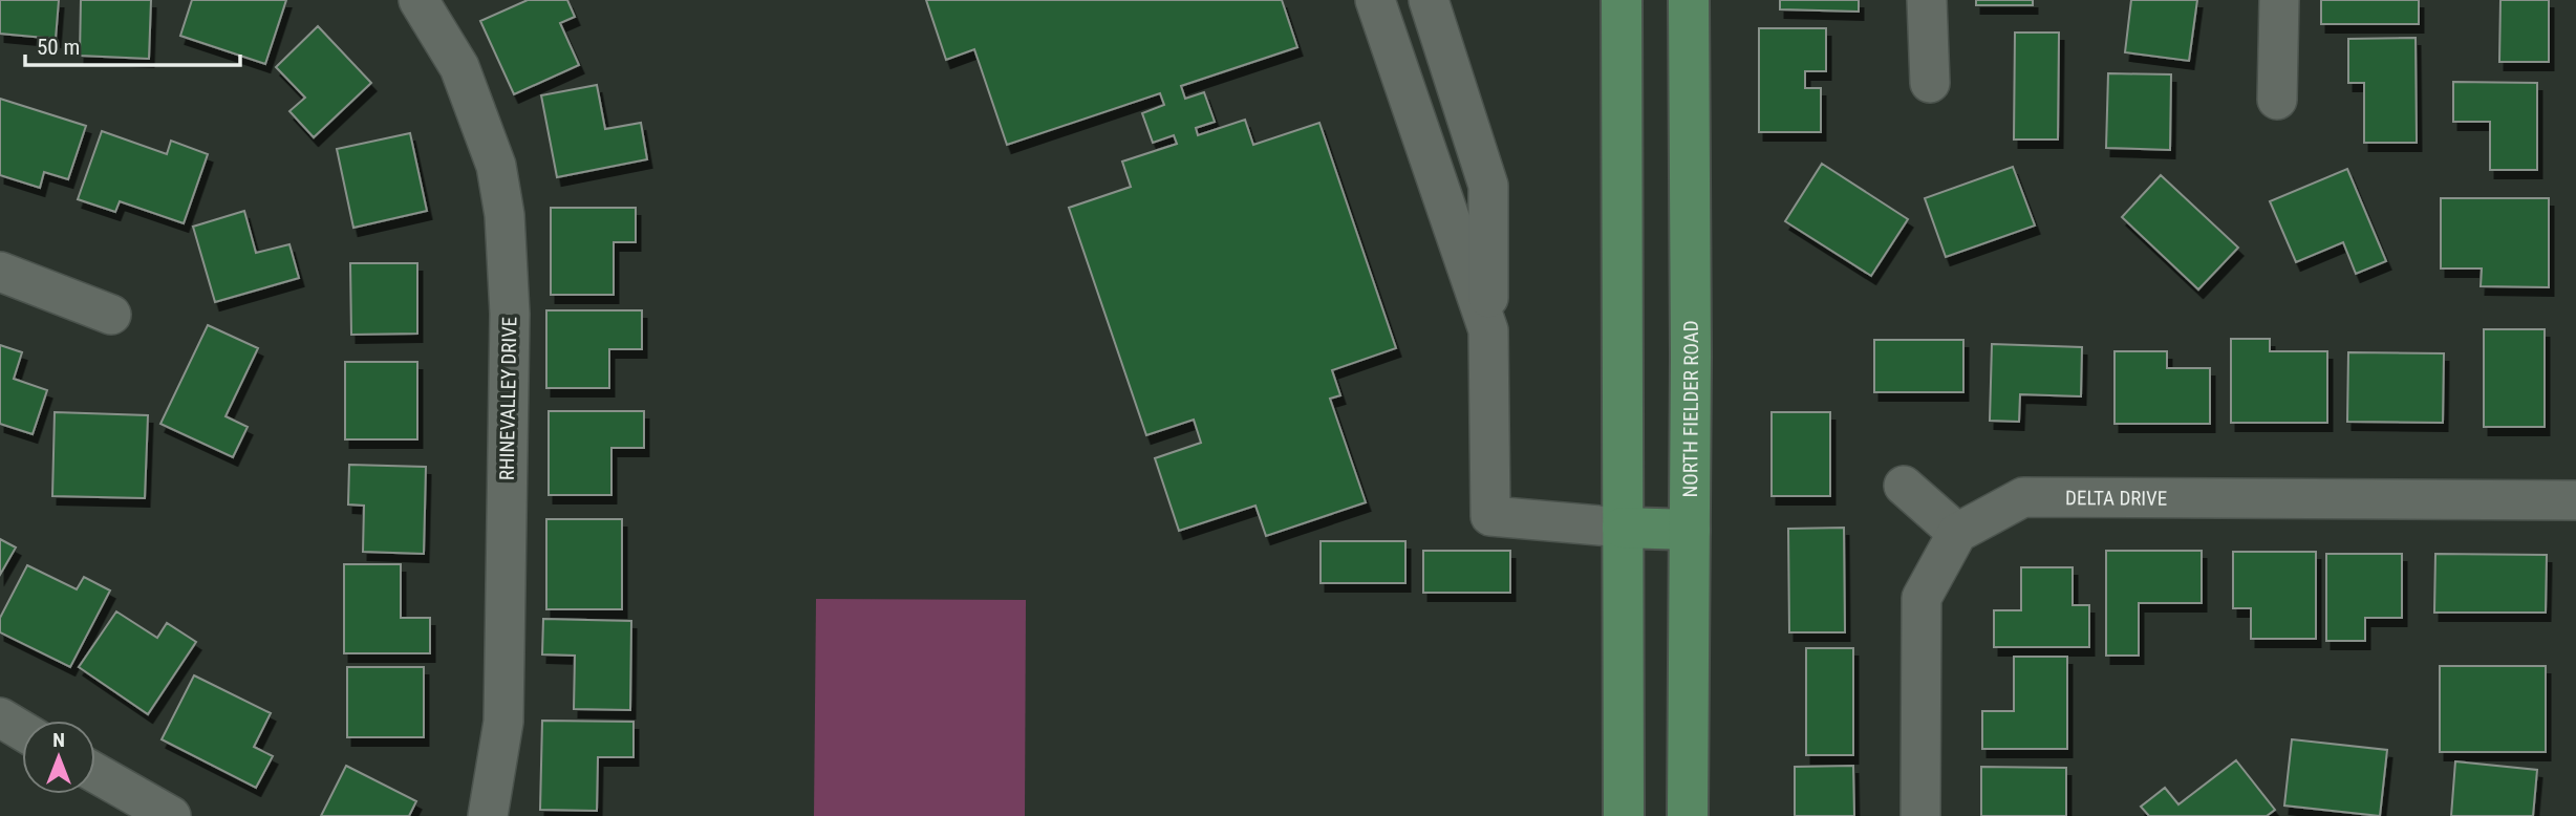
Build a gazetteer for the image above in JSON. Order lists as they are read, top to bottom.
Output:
{
  "streets": {
    "main road": ["NORTH FIELDER ROAD"],
    "street": ["RHINEVALLEY DRIVE", "DELTA DRIVE"]
  },
  "scale_bar": "50 m",
  "north": "top"
}
